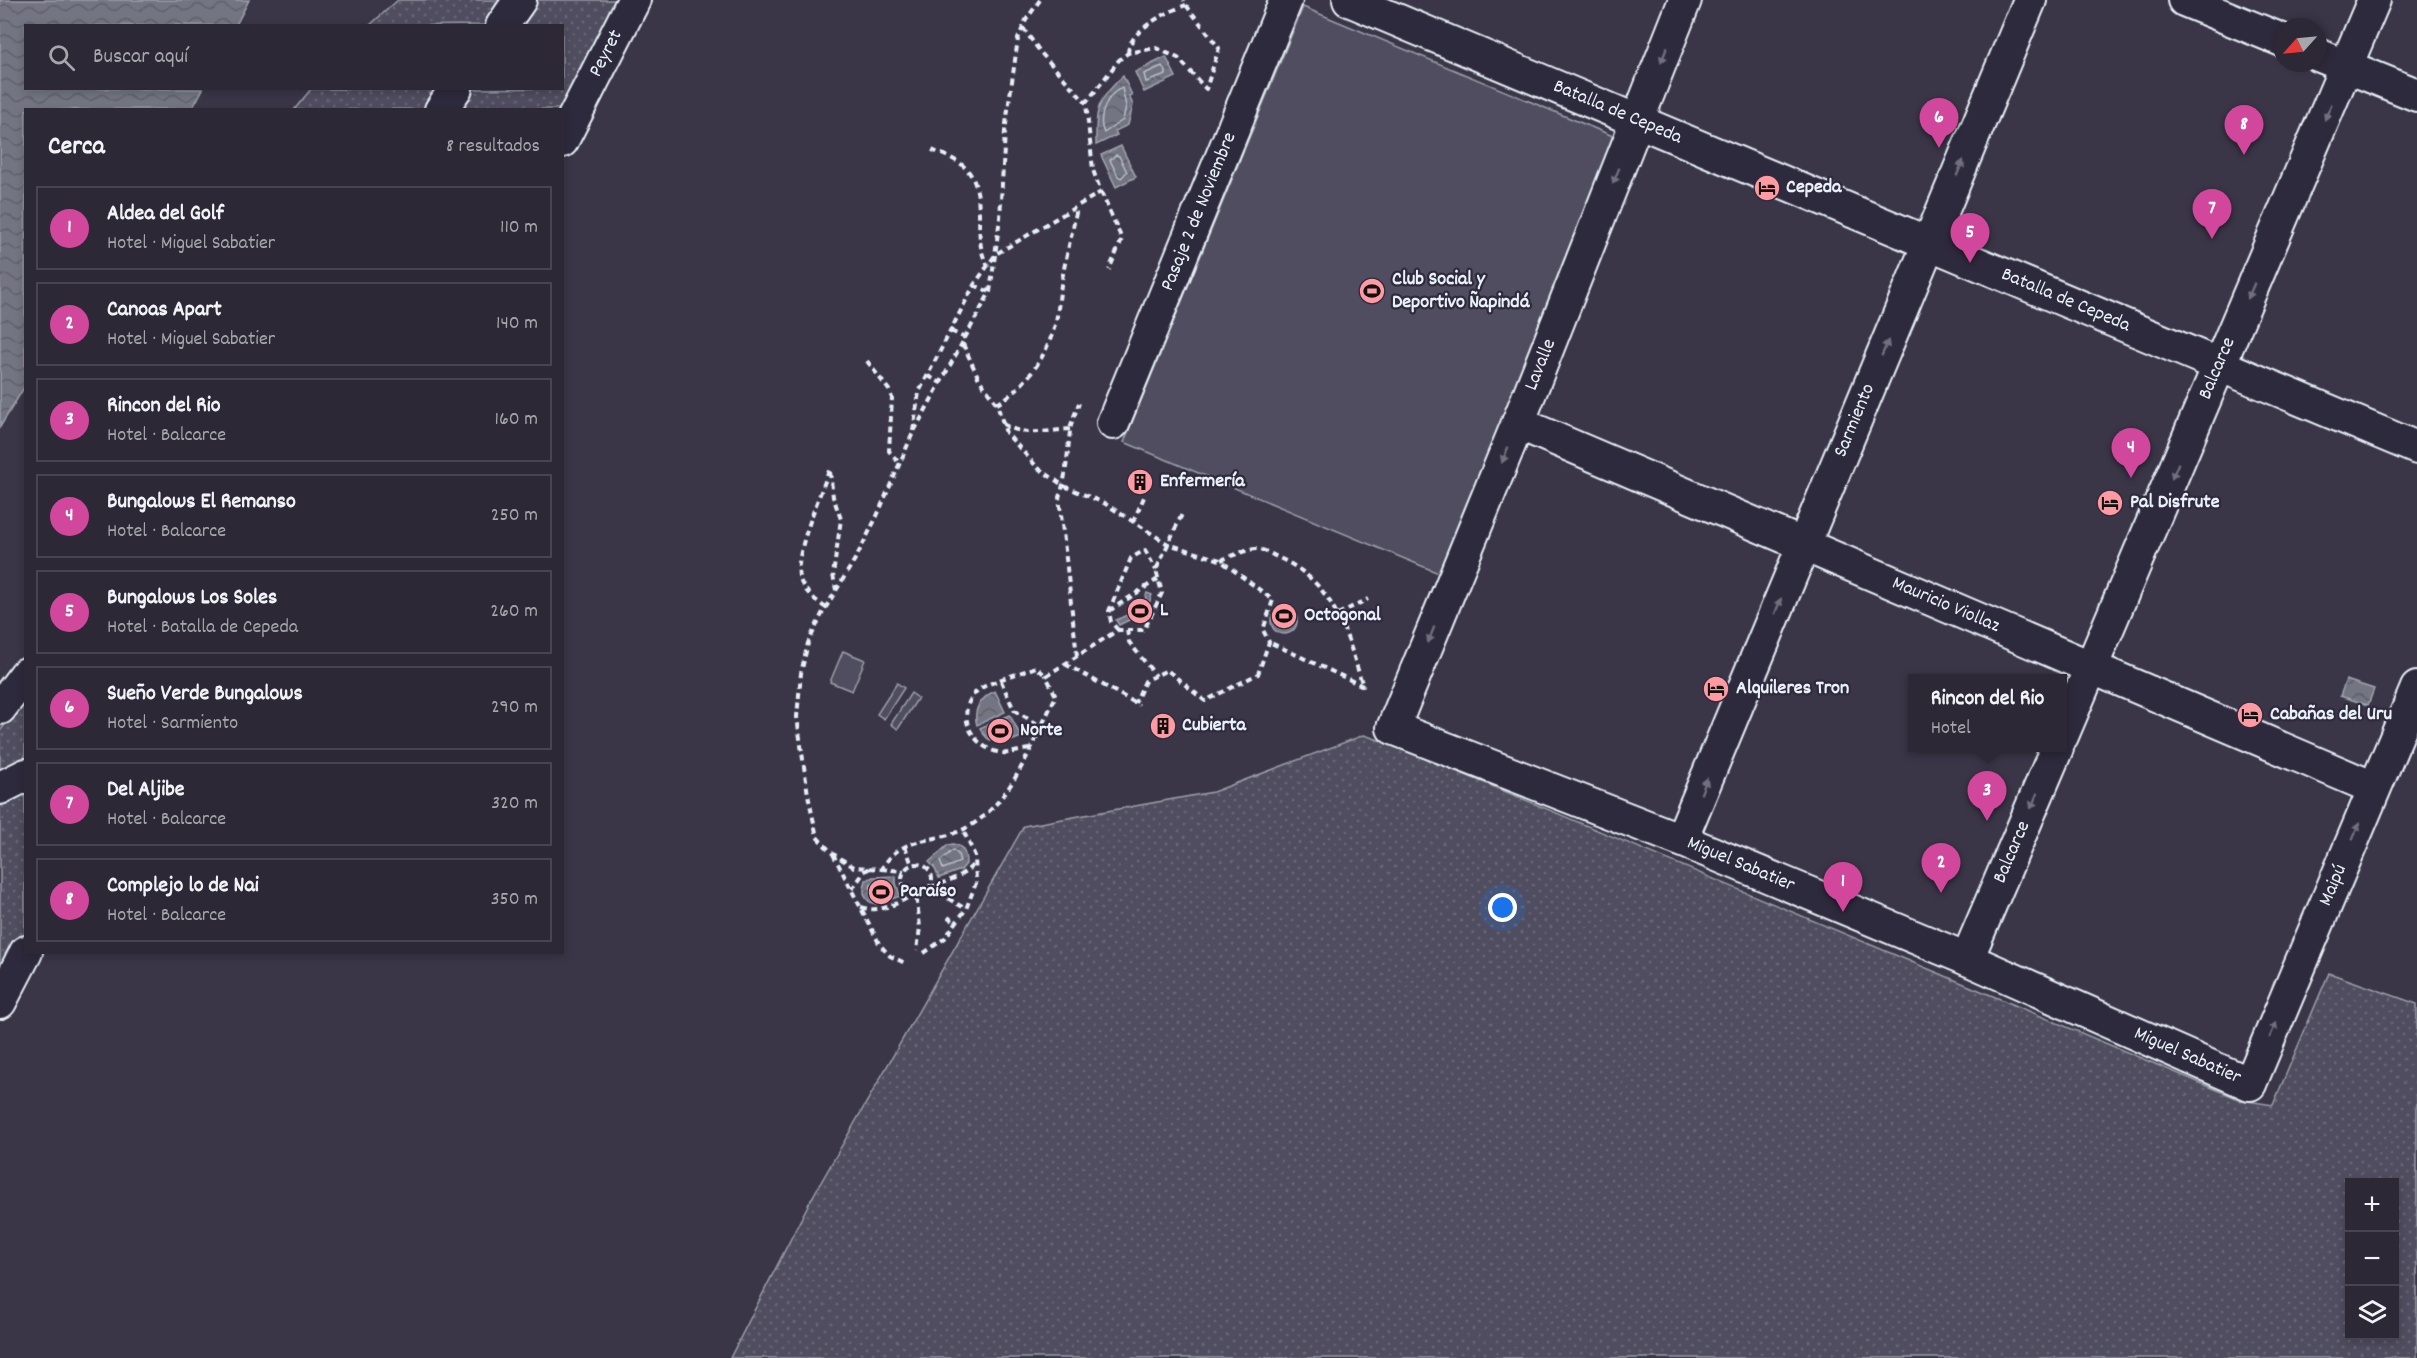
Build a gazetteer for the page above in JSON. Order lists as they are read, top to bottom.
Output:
{
  "streets": {
    "street": [
      "Peyret",
      "Batalla de Cepeda",
      "Pasaje 2 de Noviembre",
      "Lavalle",
      "Balcarce",
      "Sarmiento",
      "Mauricio Viollaz",
      "Miguel Sabatier",
      "Maipú"
    ]
  },
  "crossings": [
    ["Batalla de Cepeda", "Lavalle"],
    ["Batalla de Cepeda", "Balcarce"],
    ["Batalla de Cepeda", "Sarmiento"],
    ["Lavalle", "Mauricio Viollaz"],
    ["Lavalle", "Miguel Sabatier"],
    ["Balcarce", "Mauricio Viollaz"],
    ["Balcarce", "Miguel Sabatier"],
    ["Sarmiento", "Mauricio Viollaz"],
    ["Sarmiento", "Miguel Sabatier"],
    ["Mauricio Viollaz", "Maipú"],
    ["Miguel Sabatier", "Maipú"]
  ],
  "one_way": [
    "Lavalle",
    "Balcarce",
    "Sarmiento",
    "Maipú"
  ],
  "places": {
    "hotel": [
      "Cepeda",
      "Pal Disfrute",
      "Alquileres Tron",
      "Cabañas del Uru"
    ],
    "sports": [
      "Club Social y Deportivo Ñapindá",
      "L",
      "Octogonal",
      "Norte",
      "Paraíso"
    ],
    "building": ["Enfermería", "Cubierta"]
  },
  "north": "bottom left",
  "page": {
    "search": "Buscar aquí",
    "pins": [
      "6",
      "8",
      "7",
      "5",
      "4",
      "3",
      "2",
      "1"
    ],
    "heading": ["Cerca", "8 resultados"],
    "list": [
      {
        "mark": "1",
        "name": "Aldea del Golf",
        "note": "Hotel · Miguel Sabatier",
        "value": "110 m"
      },
      {
        "mark": "2",
        "name": "Canoas Apart",
        "note": "Hotel · Miguel Sabatier",
        "value": "140 m"
      },
      {
        "mark": "3",
        "name": "Rincon del Rio",
        "note": "Hotel · Balcarce",
        "value": "160 m"
      },
      {
        "mark": "4",
        "name": "Bungalows El Remanso",
        "note": "Hotel · Balcarce",
        "value": "250 m"
      },
      {
        "mark": "5",
        "name": "Bungalows Los Soles",
        "note": "Hotel · Batalla de Cepeda",
        "value": "260 m"
      },
      {
        "mark": "6",
        "name": "Sueño Verde Bungalows",
        "note": "Hotel · Sarmiento",
        "value": "290 m"
      },
      {
        "mark": "7",
        "name": "Del Aljibe",
        "note": "Hotel · Balcarce",
        "value": "320 m"
      },
      {
        "mark": "8",
        "name": "Complejo lo de Nai",
        "note": "Hotel · Balcarce",
        "value": "350 m"
      }
    ],
    "popup": ["Rincon del Rio", "Hotel"],
    "map_buttons": ["+", "−"]
  }
}
